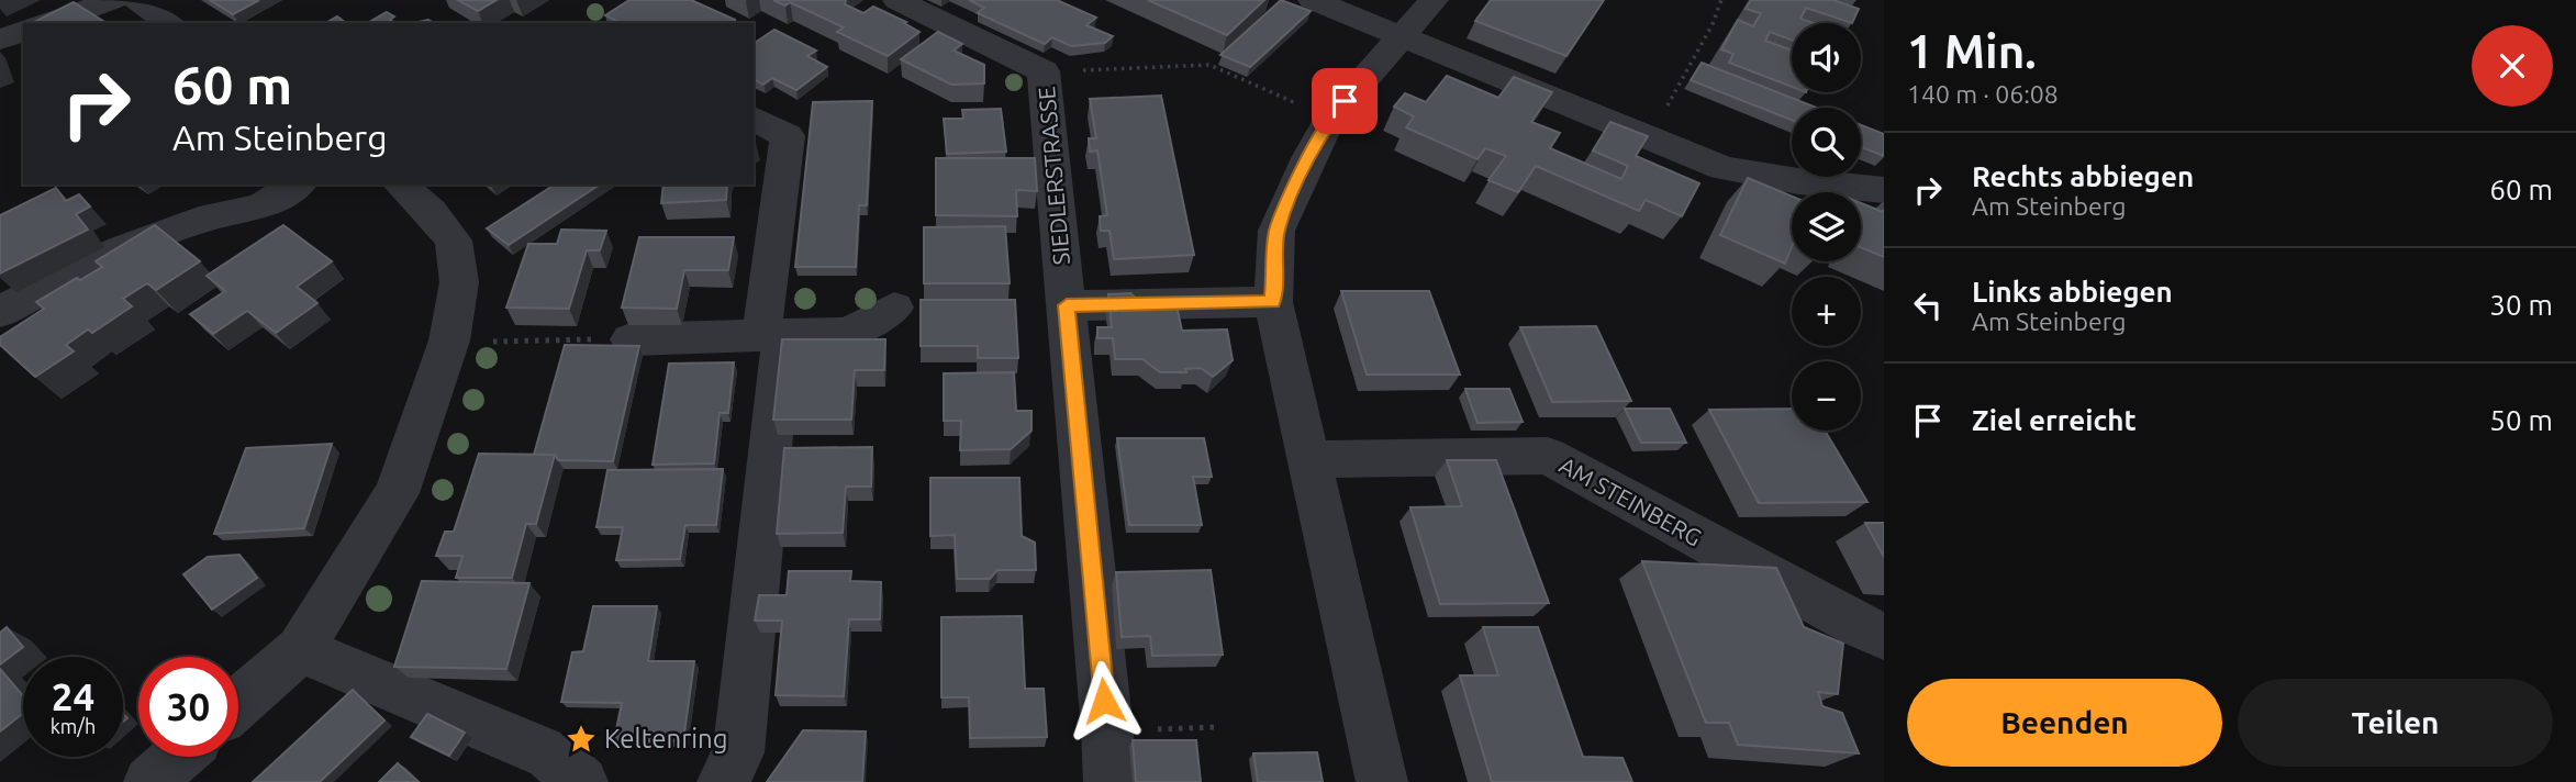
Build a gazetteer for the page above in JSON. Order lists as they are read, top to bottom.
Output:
{
  "streets": {
    "street": ["SIEDLERSTRASSE", "AM STEINBERG"]
  },
  "places": {
    "place": ["Keltenring"]
  },
  "page": {
    "heading": ["1 Min.", "140 m · 06:08"],
    "map_buttons": ["+", "−"],
    "turn": ["60 m", "Am Steinberg"],
    "list": [
      {
        "name": "Rechts abbiegen",
        "note": "Am Steinberg",
        "value": "60 m"
      },
      {
        "name": "Links abbiegen",
        "note": "Am Steinberg",
        "value": "30 m"
      },
      {
        "name": "Ziel erreicht",
        "value": "50 m"
      }
    ],
    "speed": "24 km/h",
    "limit": "30",
    "buttons": ["Beenden", "Teilen"]
  }
}
